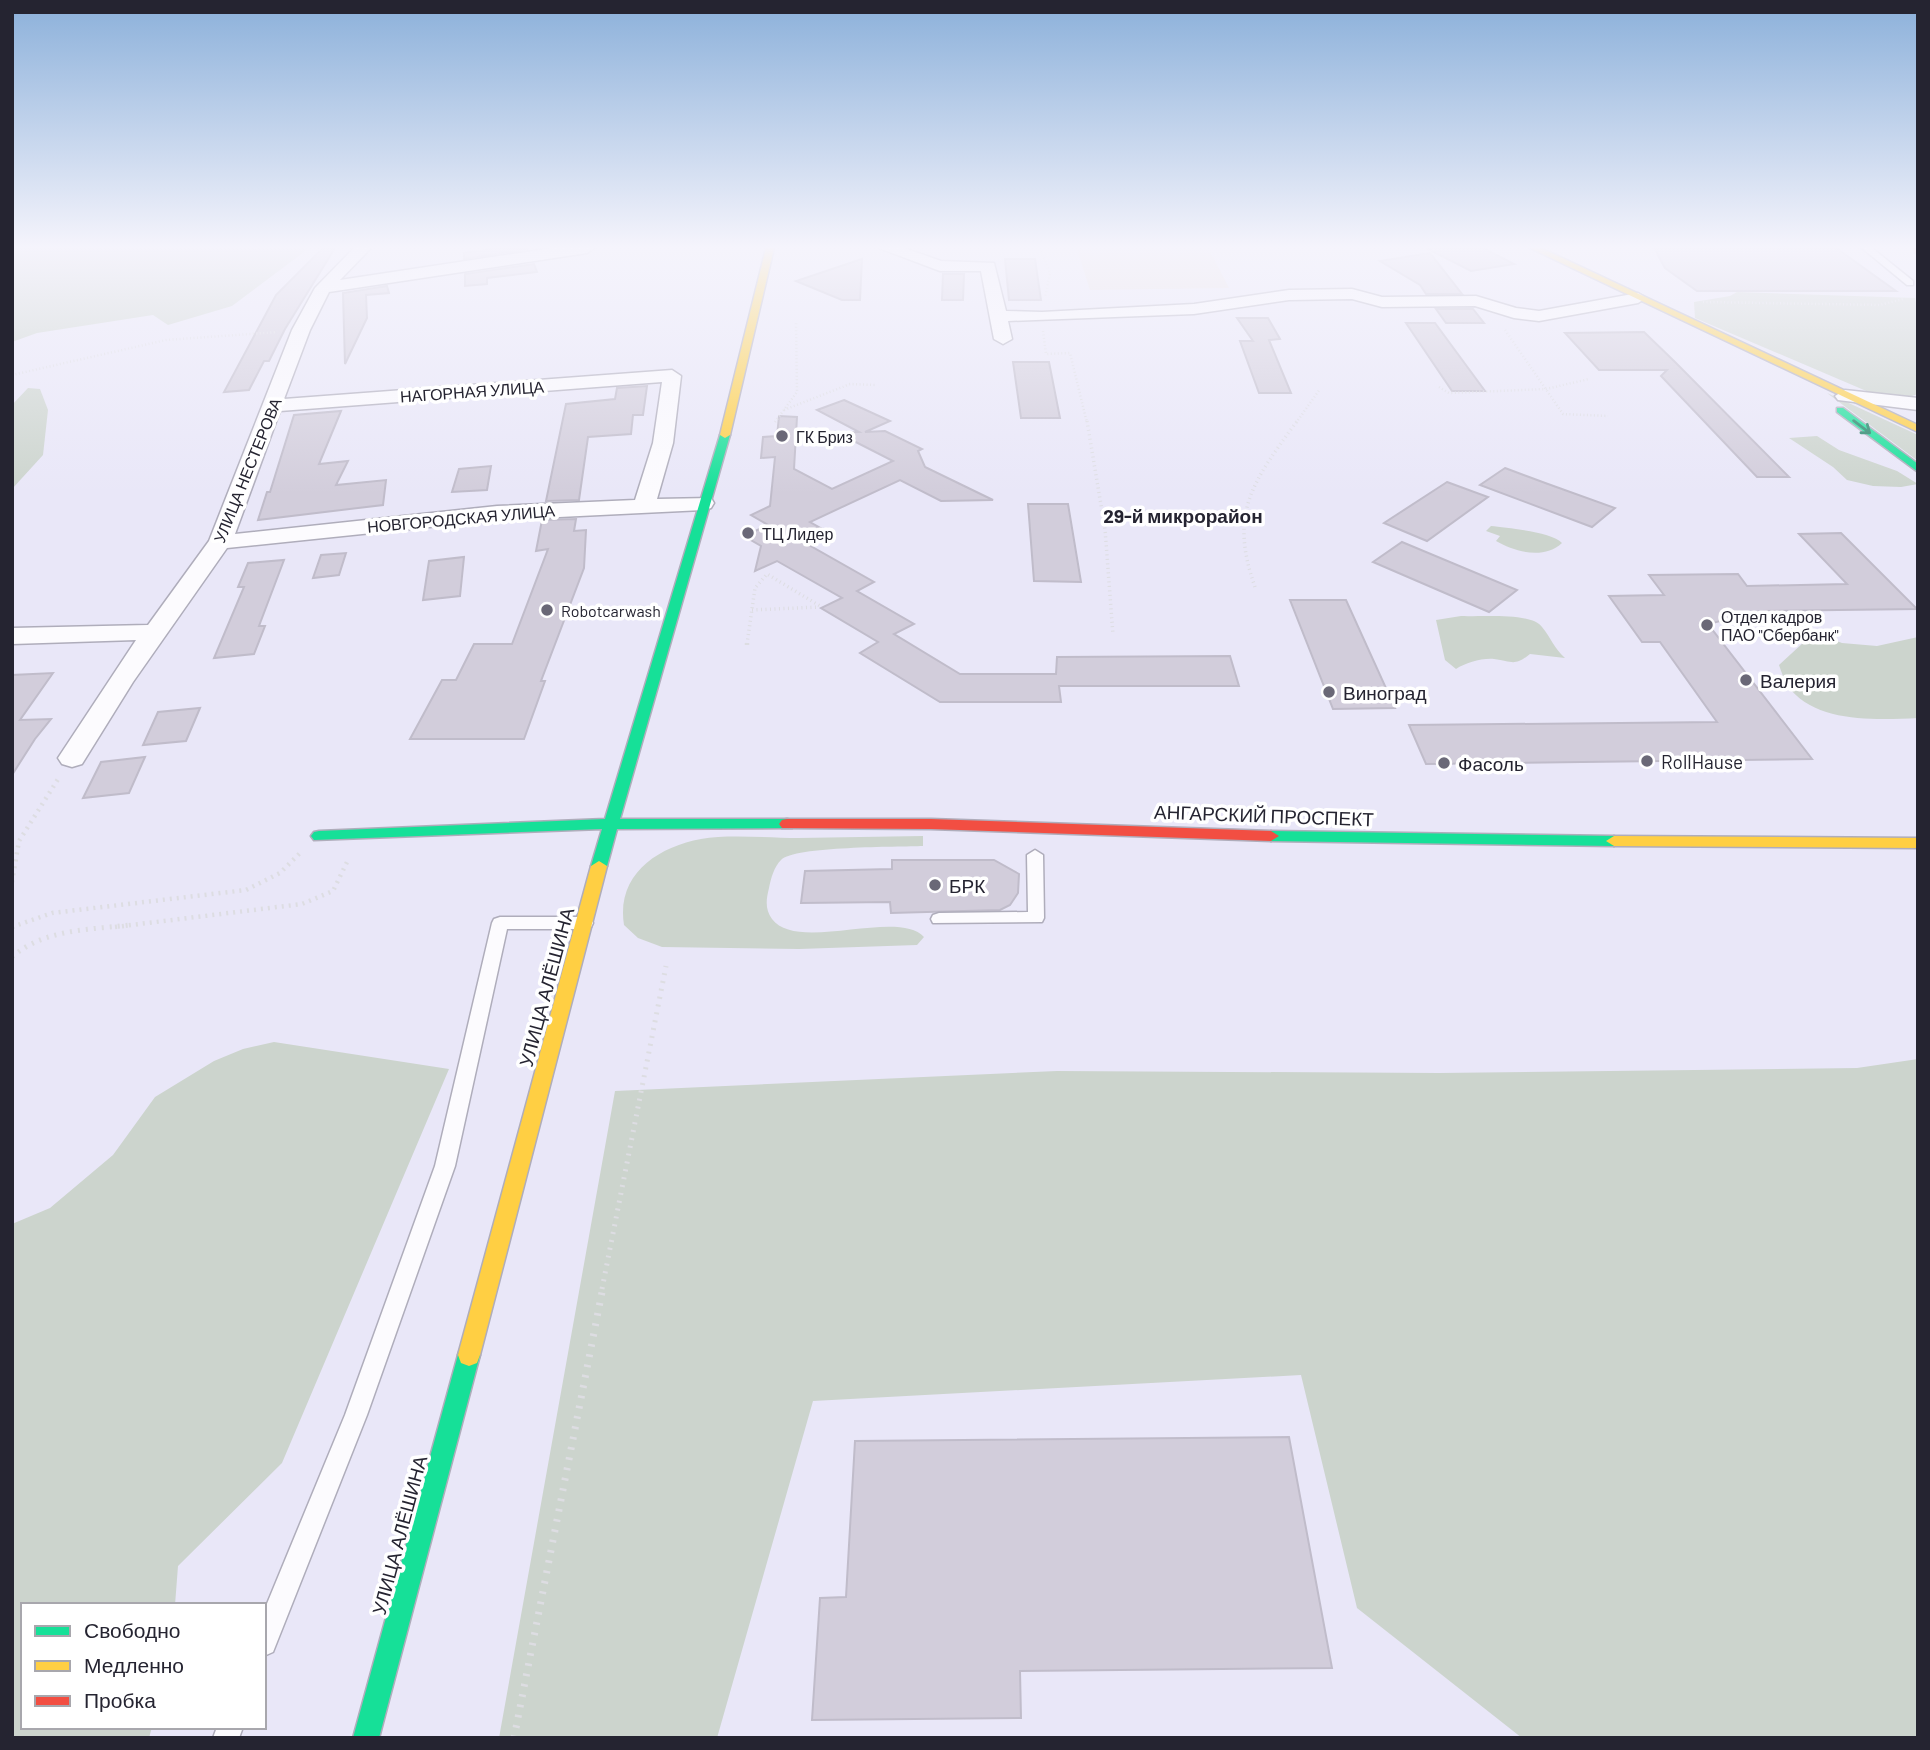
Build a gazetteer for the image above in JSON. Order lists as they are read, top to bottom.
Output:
{
  "streets": {
    "street": [
      "НАГОРНАЯ УЛИЦА",
      "УЛИЦА НЕСТЕРОВА",
      "НОВГОРОДСКАЯ УЛИЦА",
      "АНГАРСКИЙ ПРОСПЕКТ",
      "УЛИЦА АЛЁШИНА"
    ]
  },
  "crossings": [
    ["НАГОРНАЯ УЛИЦА", "УЛИЦА НЕСТЕРОВА"],
    ["НАГОРНАЯ УЛИЦА", "НОВГОРОДСКАЯ УЛИЦА"],
    ["УЛИЦА НЕСТЕРОВА", "НОВГОРОДСКАЯ УЛИЦА"],
    ["НОВГОРОДСКАЯ УЛИЦА", "УЛИЦА АЛЁШИНА"],
    ["АНГАРСКИЙ ПРОСПЕКТ", "УЛИЦА АЛЁШИНА"]
  ],
  "districts": ["29-й микрорайон"],
  "places": [
    "ГК Бриз",
    "ТЦ Лидер",
    "Robotcarwash",
    "Отдел кадров ПАО \"Сбербанк\"",
    "Валерия",
    "Виноград",
    "RollHause",
    "Фасоль",
    "БРК"
  ],
  "legend": ["Свободно", "Медленно", "Пробка"]
}
